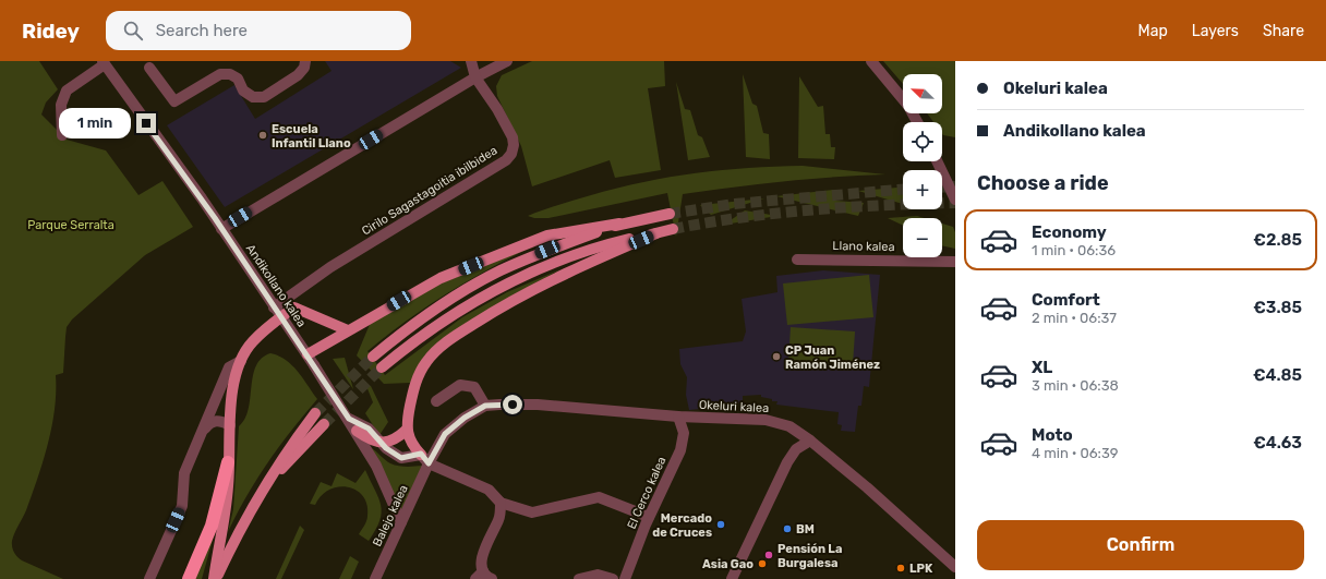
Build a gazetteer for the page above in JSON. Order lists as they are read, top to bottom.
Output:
{
  "streets": {
    "street": [
      "Cirilo Sagastagoitia ibilbidea",
      "Llano kalea",
      "Andikollano kalea",
      "Okeluri kalea",
      "El Cerco kalea",
      "Balejo kalea"
    ]
  },
  "crossings": [
    ["Cirilo Sagastagoitia ibilbidea", "Andikollano kalea"],
    ["Andikollano kalea", "Balejo kalea"],
    ["Okeluri kalea", "El Cerco kalea"],
    ["Okeluri kalea", "Balejo kalea"]
  ],
  "parks": ["Parque Serralta"],
  "places": [
    "Escuela Infantil Llano",
    "CP Juan Ramón Jiménez",
    "Mercado de Cruces",
    "BM",
    "Pensión La Burgalesa",
    "Asia Gao",
    "LPK"
  ],
  "north": "top left",
  "page": {
    "header": "Ridey",
    "search": "Search here",
    "nav": ["Map", "Layers", "Share"],
    "banner": ["Okeluri kalea", "Andikollano kalea"],
    "map_buttons": ["+", "−"],
    "bubble": "1 min",
    "heading": "Choose a ride",
    "list": [
      {
        "name": "Economy",
        "note": "1 min · 06:36",
        "value": "€2.85"
      },
      {
        "name": "Comfort",
        "note": "2 min · 06:37",
        "value": "€3.85"
      },
      {
        "name": "XL",
        "note": "3 min · 06:38",
        "value": "€4.85"
      },
      {
        "name": "Moto",
        "note": "4 min · 06:39",
        "value": "€4.63"
      }
    ],
    "buttons": "Confirm"
  }
}
